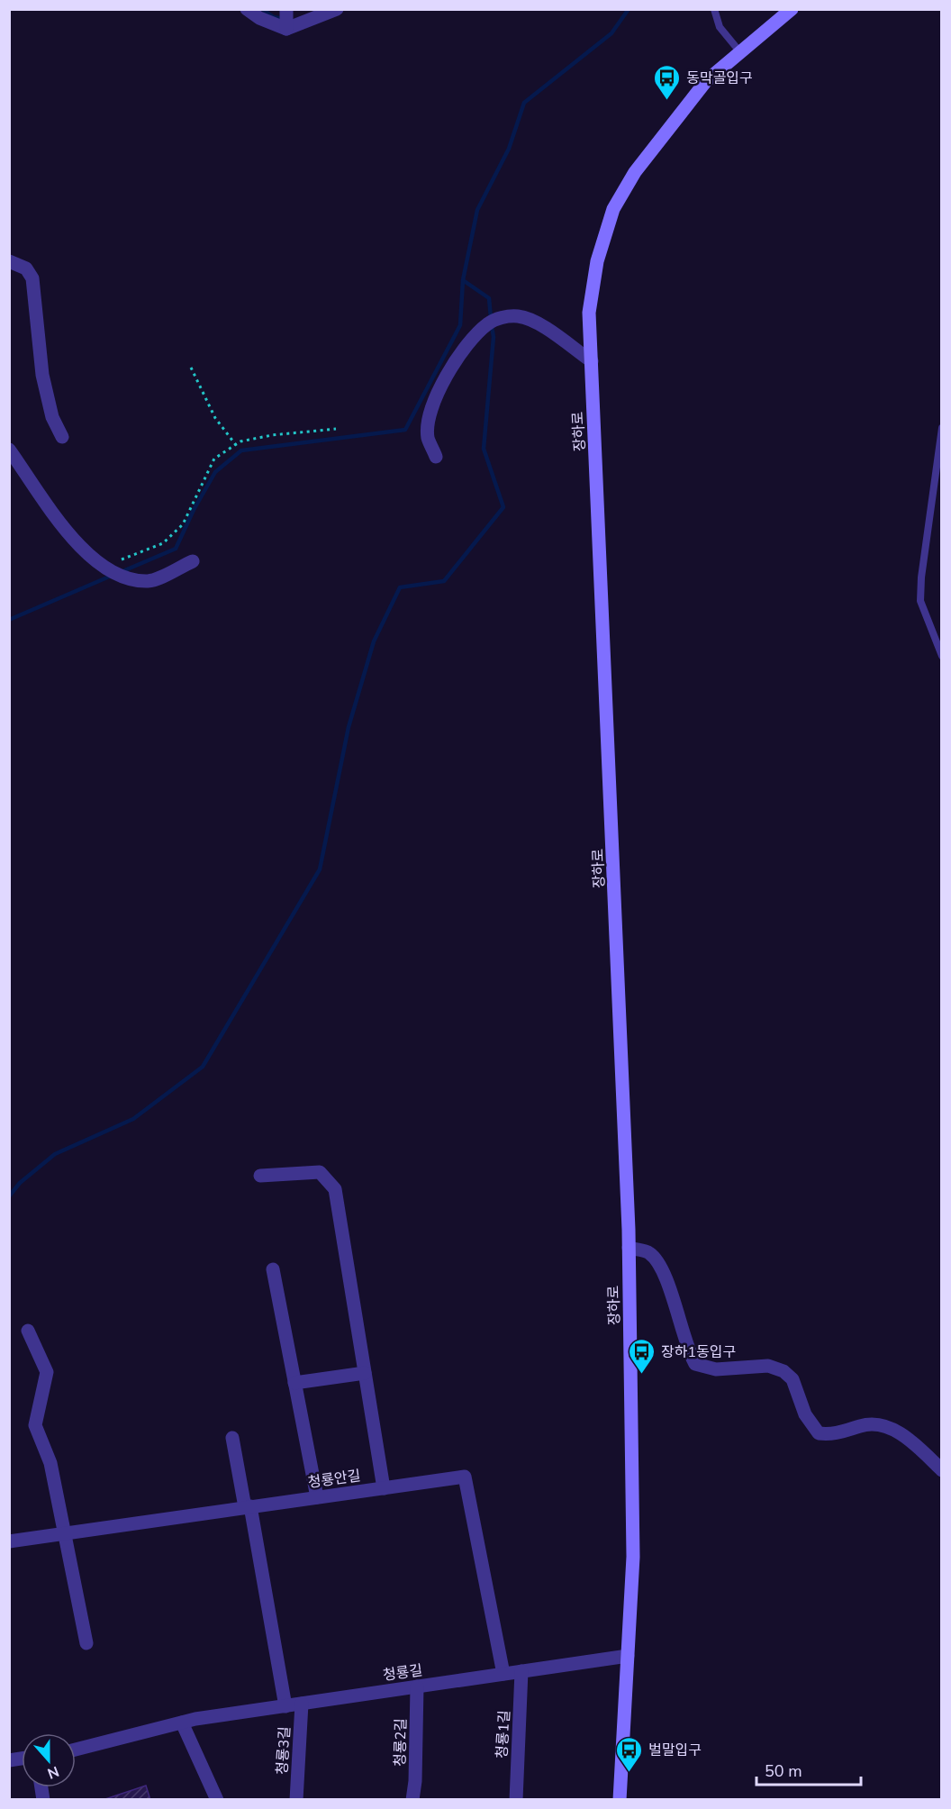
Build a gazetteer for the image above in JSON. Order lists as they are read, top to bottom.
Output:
{
  "streets": {
    "street": [
      "장하로",
      "청룡안길",
      "청룡길",
      "청룡1길",
      "청룡2길",
      "청룡3길"
    ]
  },
  "crossings": [
    ["장하로", "청룡길"],
    ["청룡안길", "청룡길"],
    ["청룡길", "청룡1길"],
    ["청룡길", "청룡2길"],
    ["청룡길", "청룡3길"]
  ],
  "places": {
    "bus stop": ["동막골입구", "장하1동입구", "벌말입구"]
  },
  "scale_bar": "50 m",
  "north": "bottom"
}
